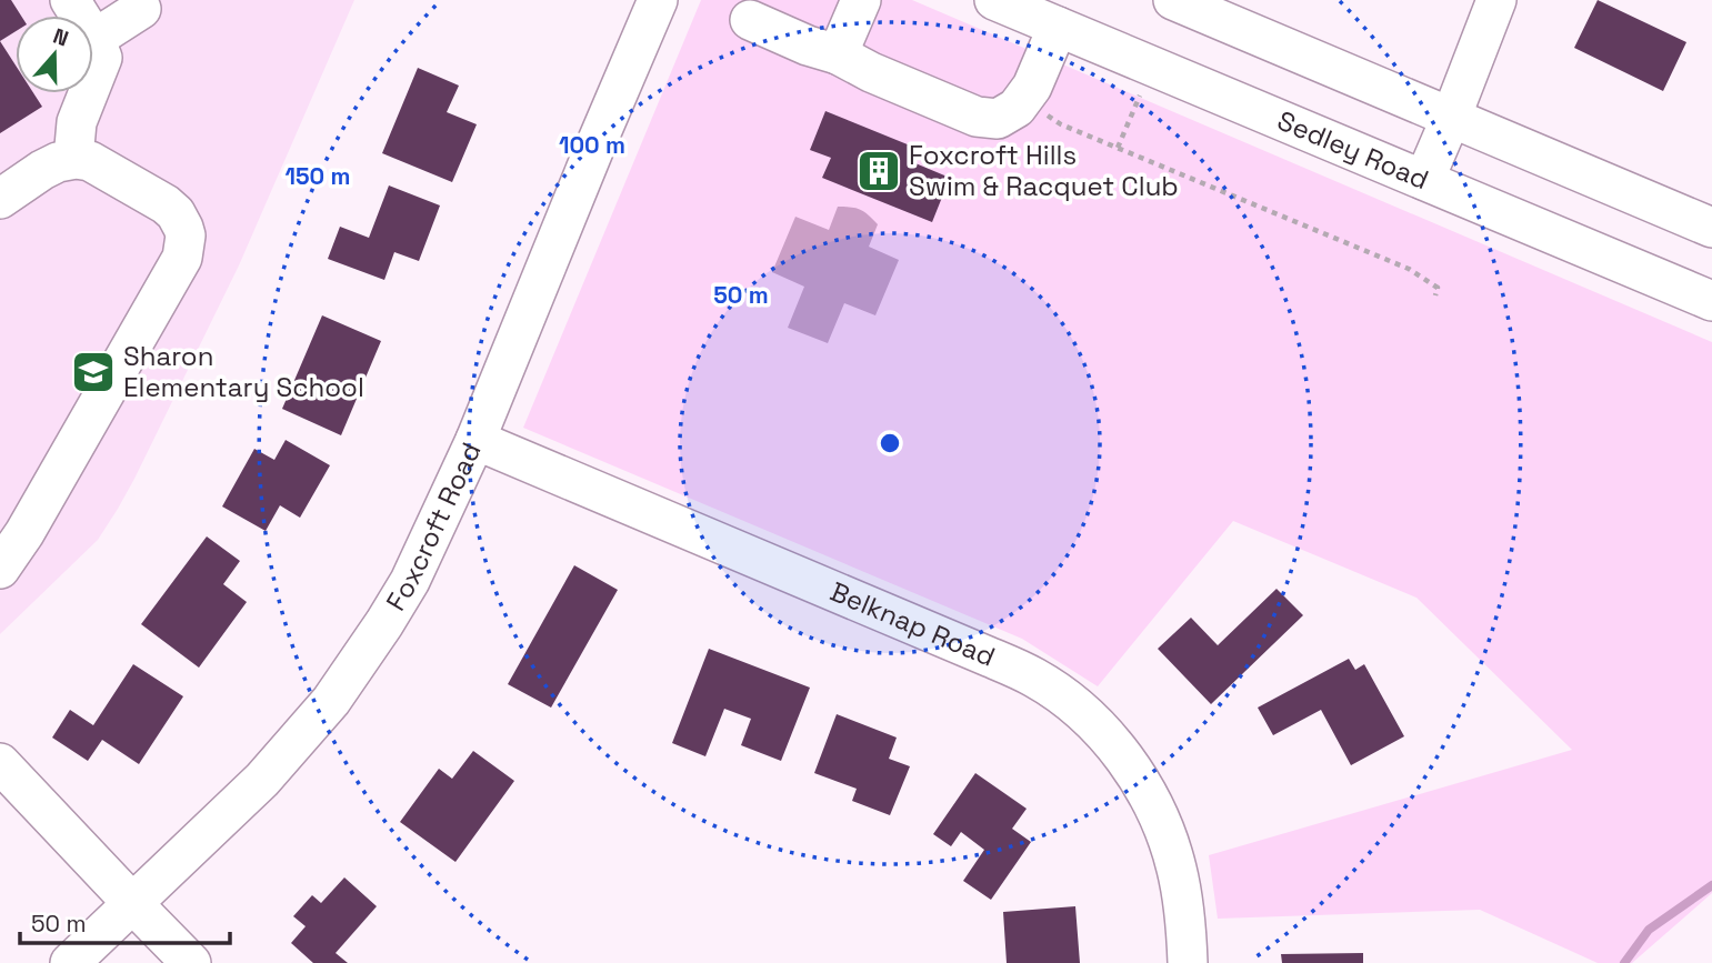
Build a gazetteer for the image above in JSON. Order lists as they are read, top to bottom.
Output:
{
  "streets": {
    "street": ["Sedley Road", "Foxcroft Road", "Belknap Road"]
  },
  "crossings": [
    ["Foxcroft Road", "Belknap Road"]
  ],
  "places": {
    "building": ["Foxcroft Hills Swim & Racquet Club"],
    "school or university": ["Sharon Elementary School"]
  },
  "scale_bar": "50 m",
  "north": "top",
  "rings": ["100 m", "150 m", "50 m"]
}
